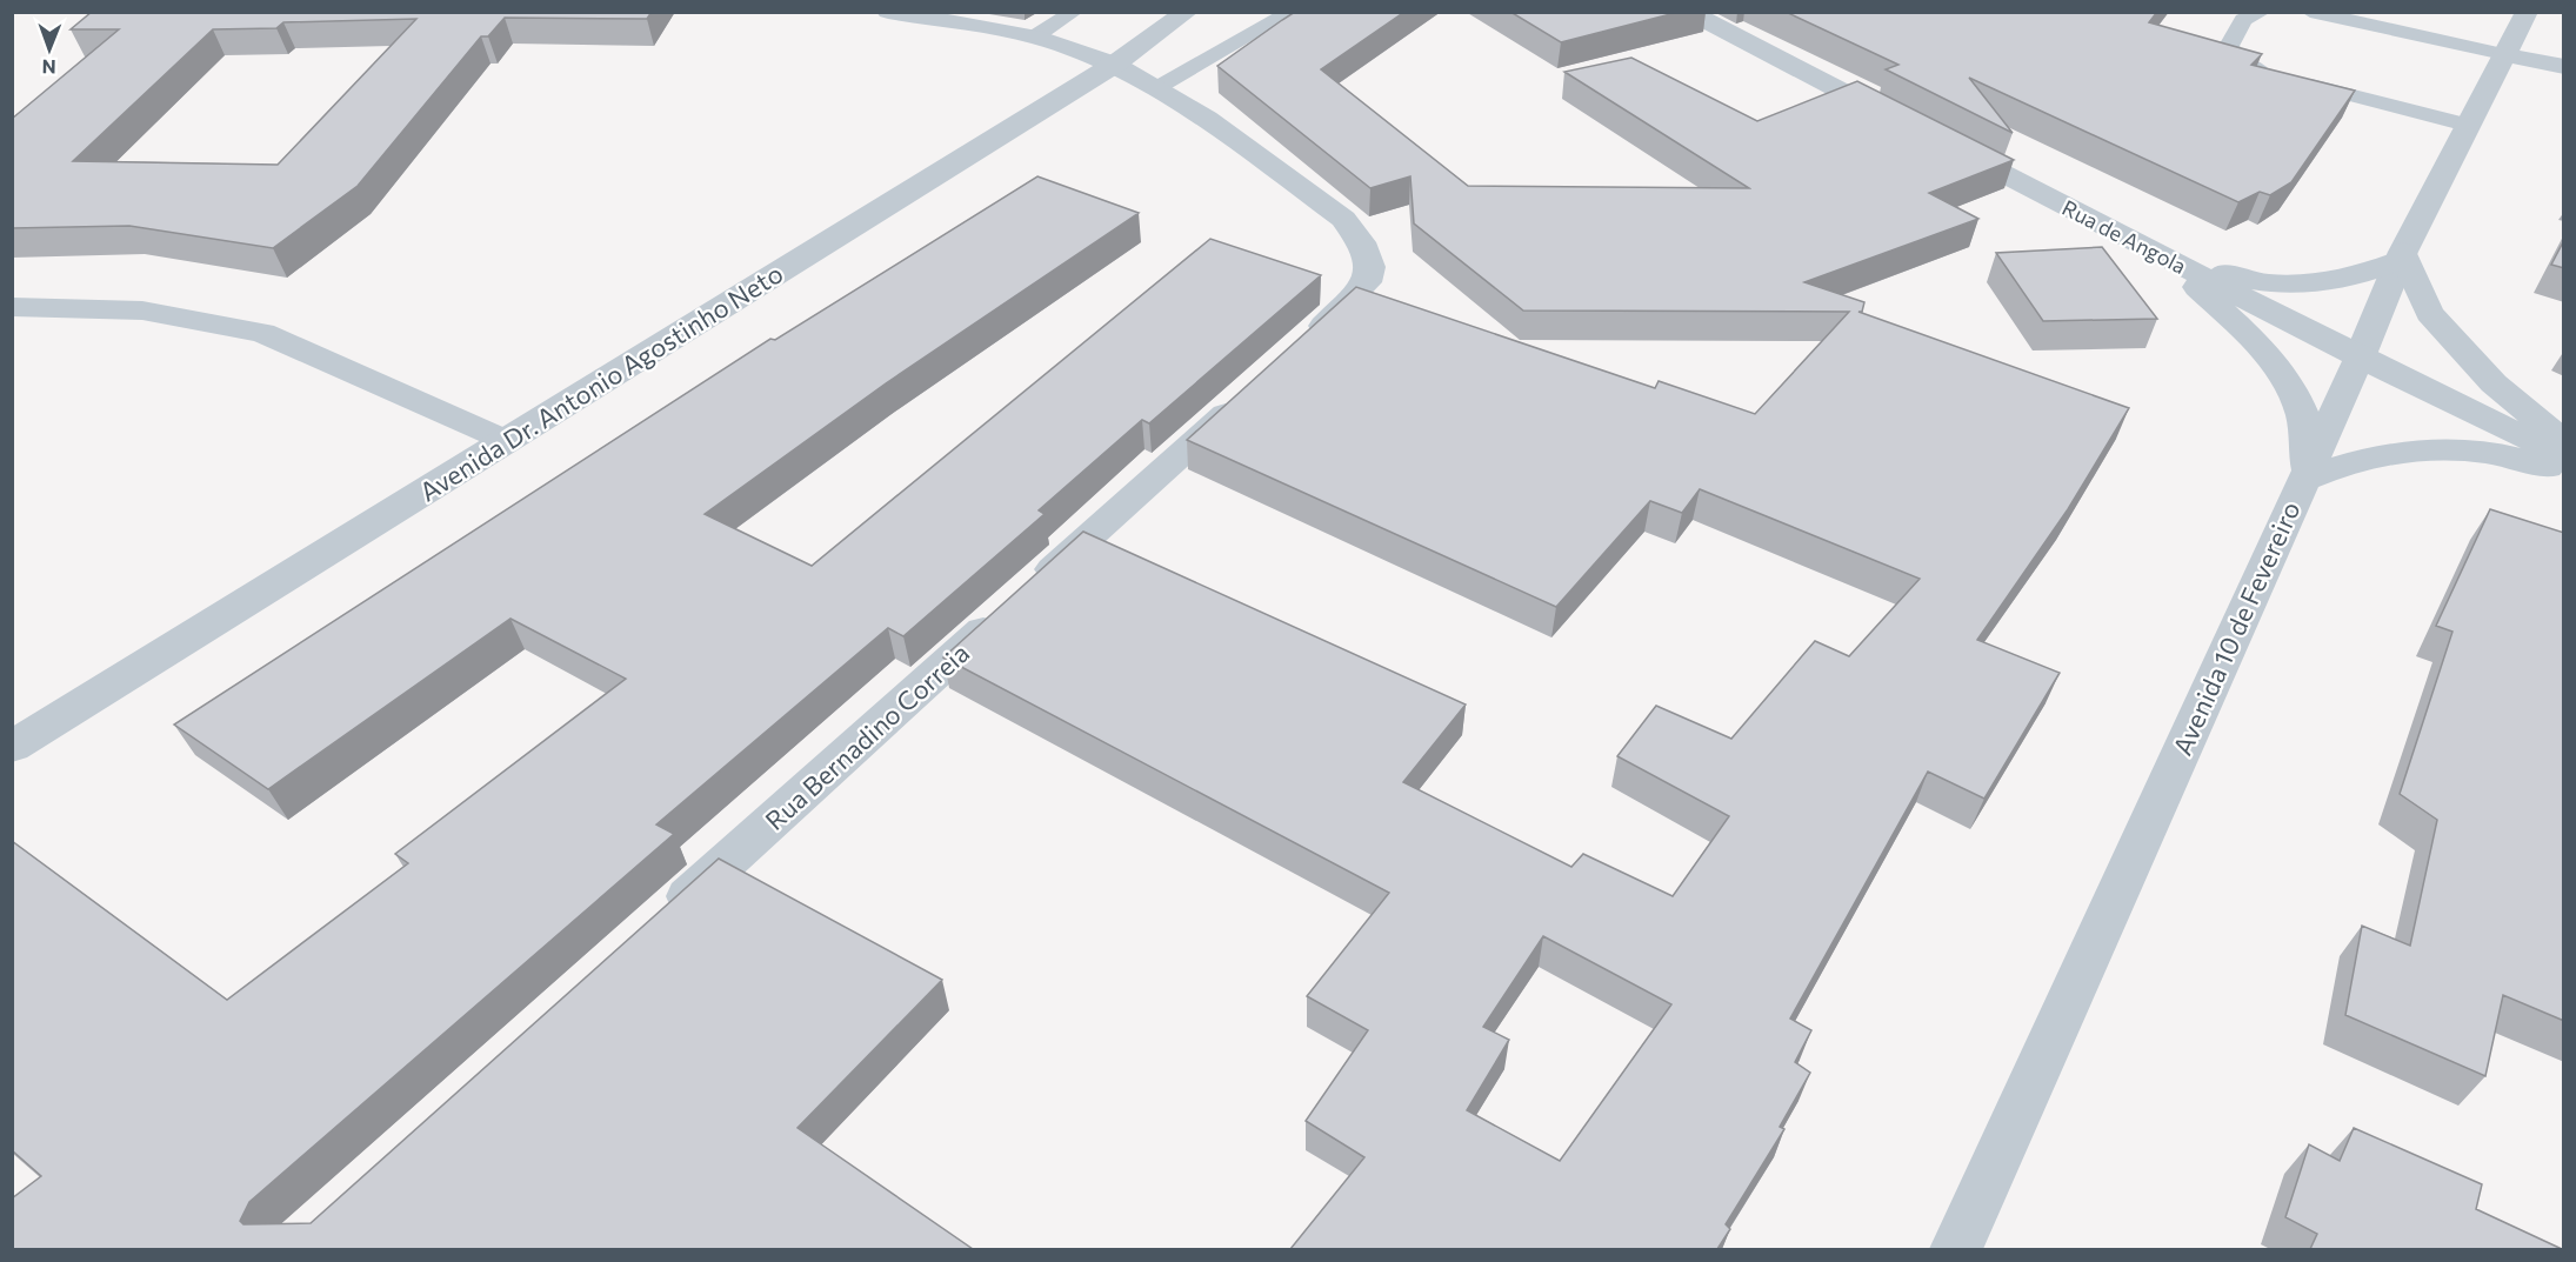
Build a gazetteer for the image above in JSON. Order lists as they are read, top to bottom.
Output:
{
  "streets": {
    "street": [
      "Rua de Angola",
      "Avenida Dr. Antonio Agostinho Neto",
      "Avenida 10 de Fevereiro",
      "Rua Bernadino Correia"
    ]
  },
  "crossings": [
    ["Rua de Angola", "Avenida 10 de Fevereiro"]
  ],
  "north": "bottom"
}
